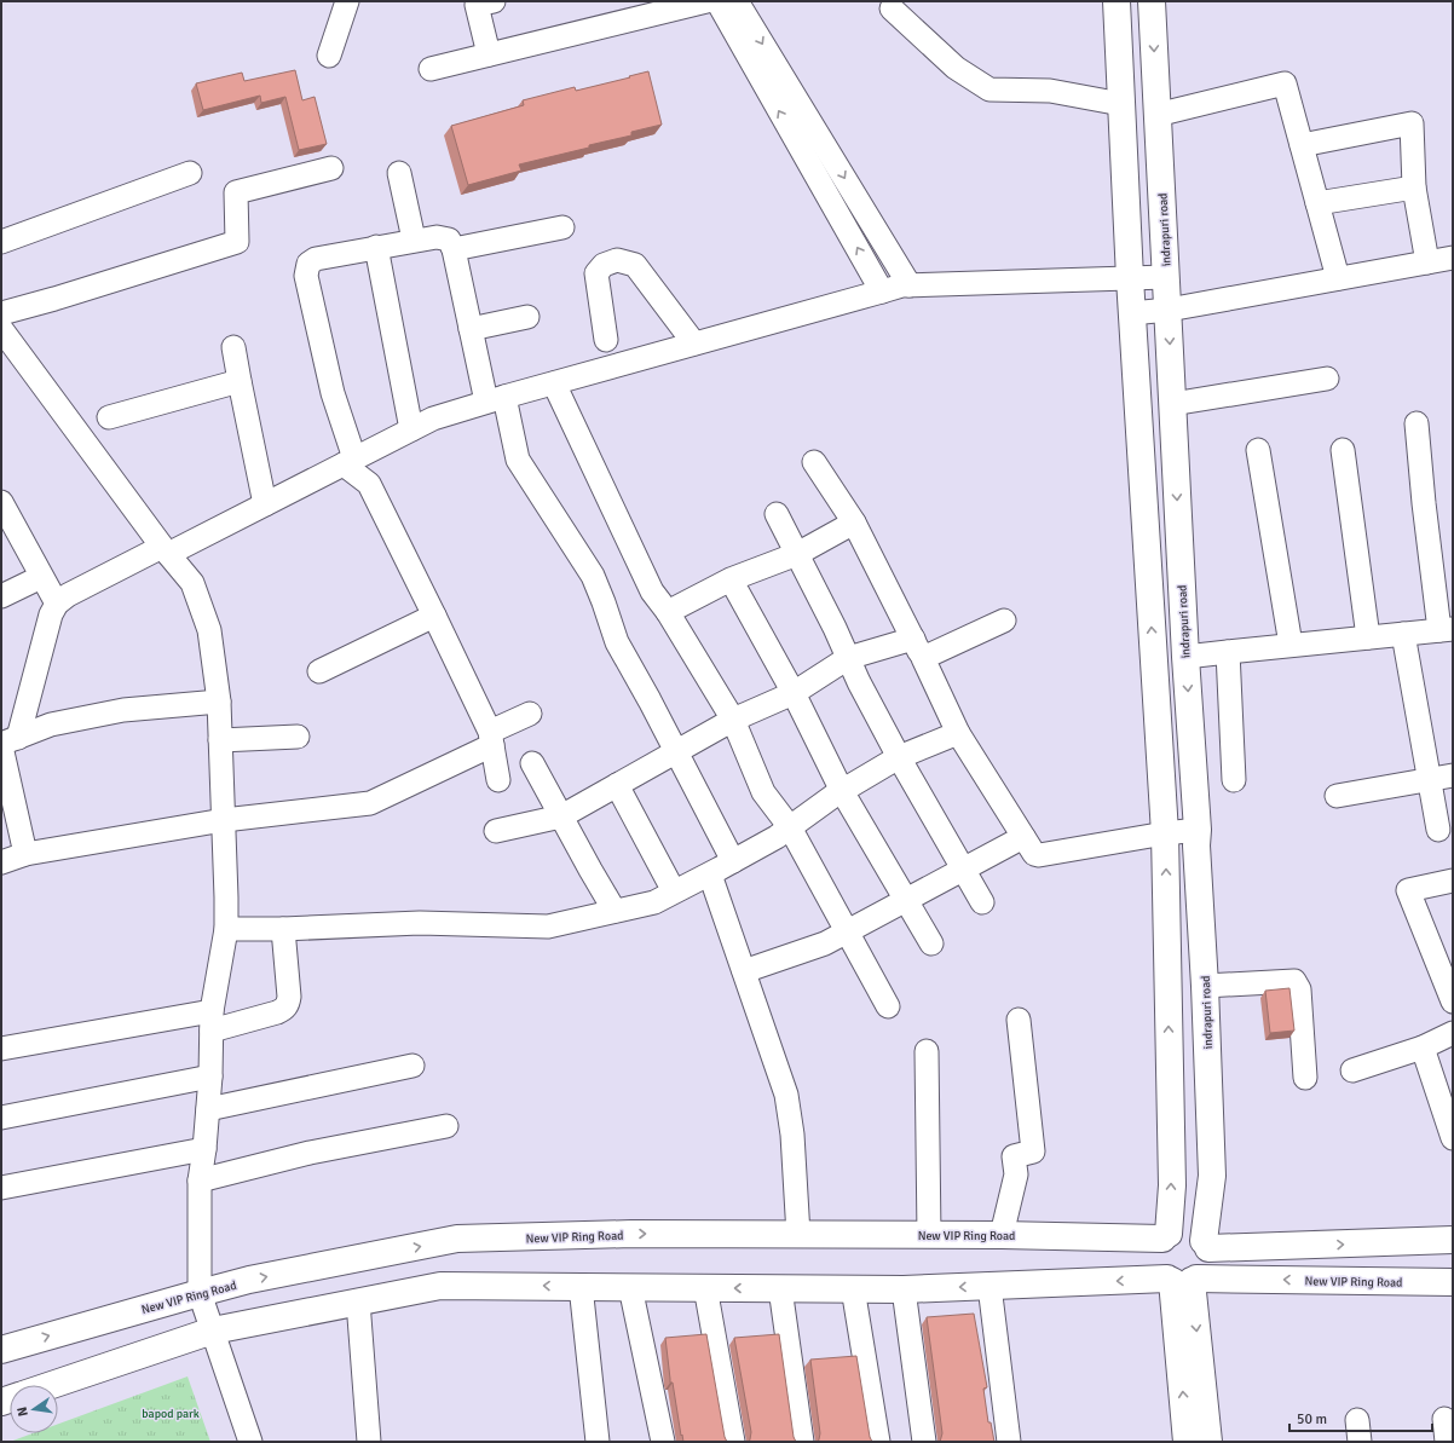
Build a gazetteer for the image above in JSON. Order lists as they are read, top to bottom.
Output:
{
  "streets": {
    "main road": ["indrapuri road", "New VIP Ring Road"]
  },
  "crossings": [
    ["indrapuri road", "New VIP Ring Road"]
  ],
  "parks": ["bapod park"],
  "scale_bar": "50 m",
  "north": "left"
}
